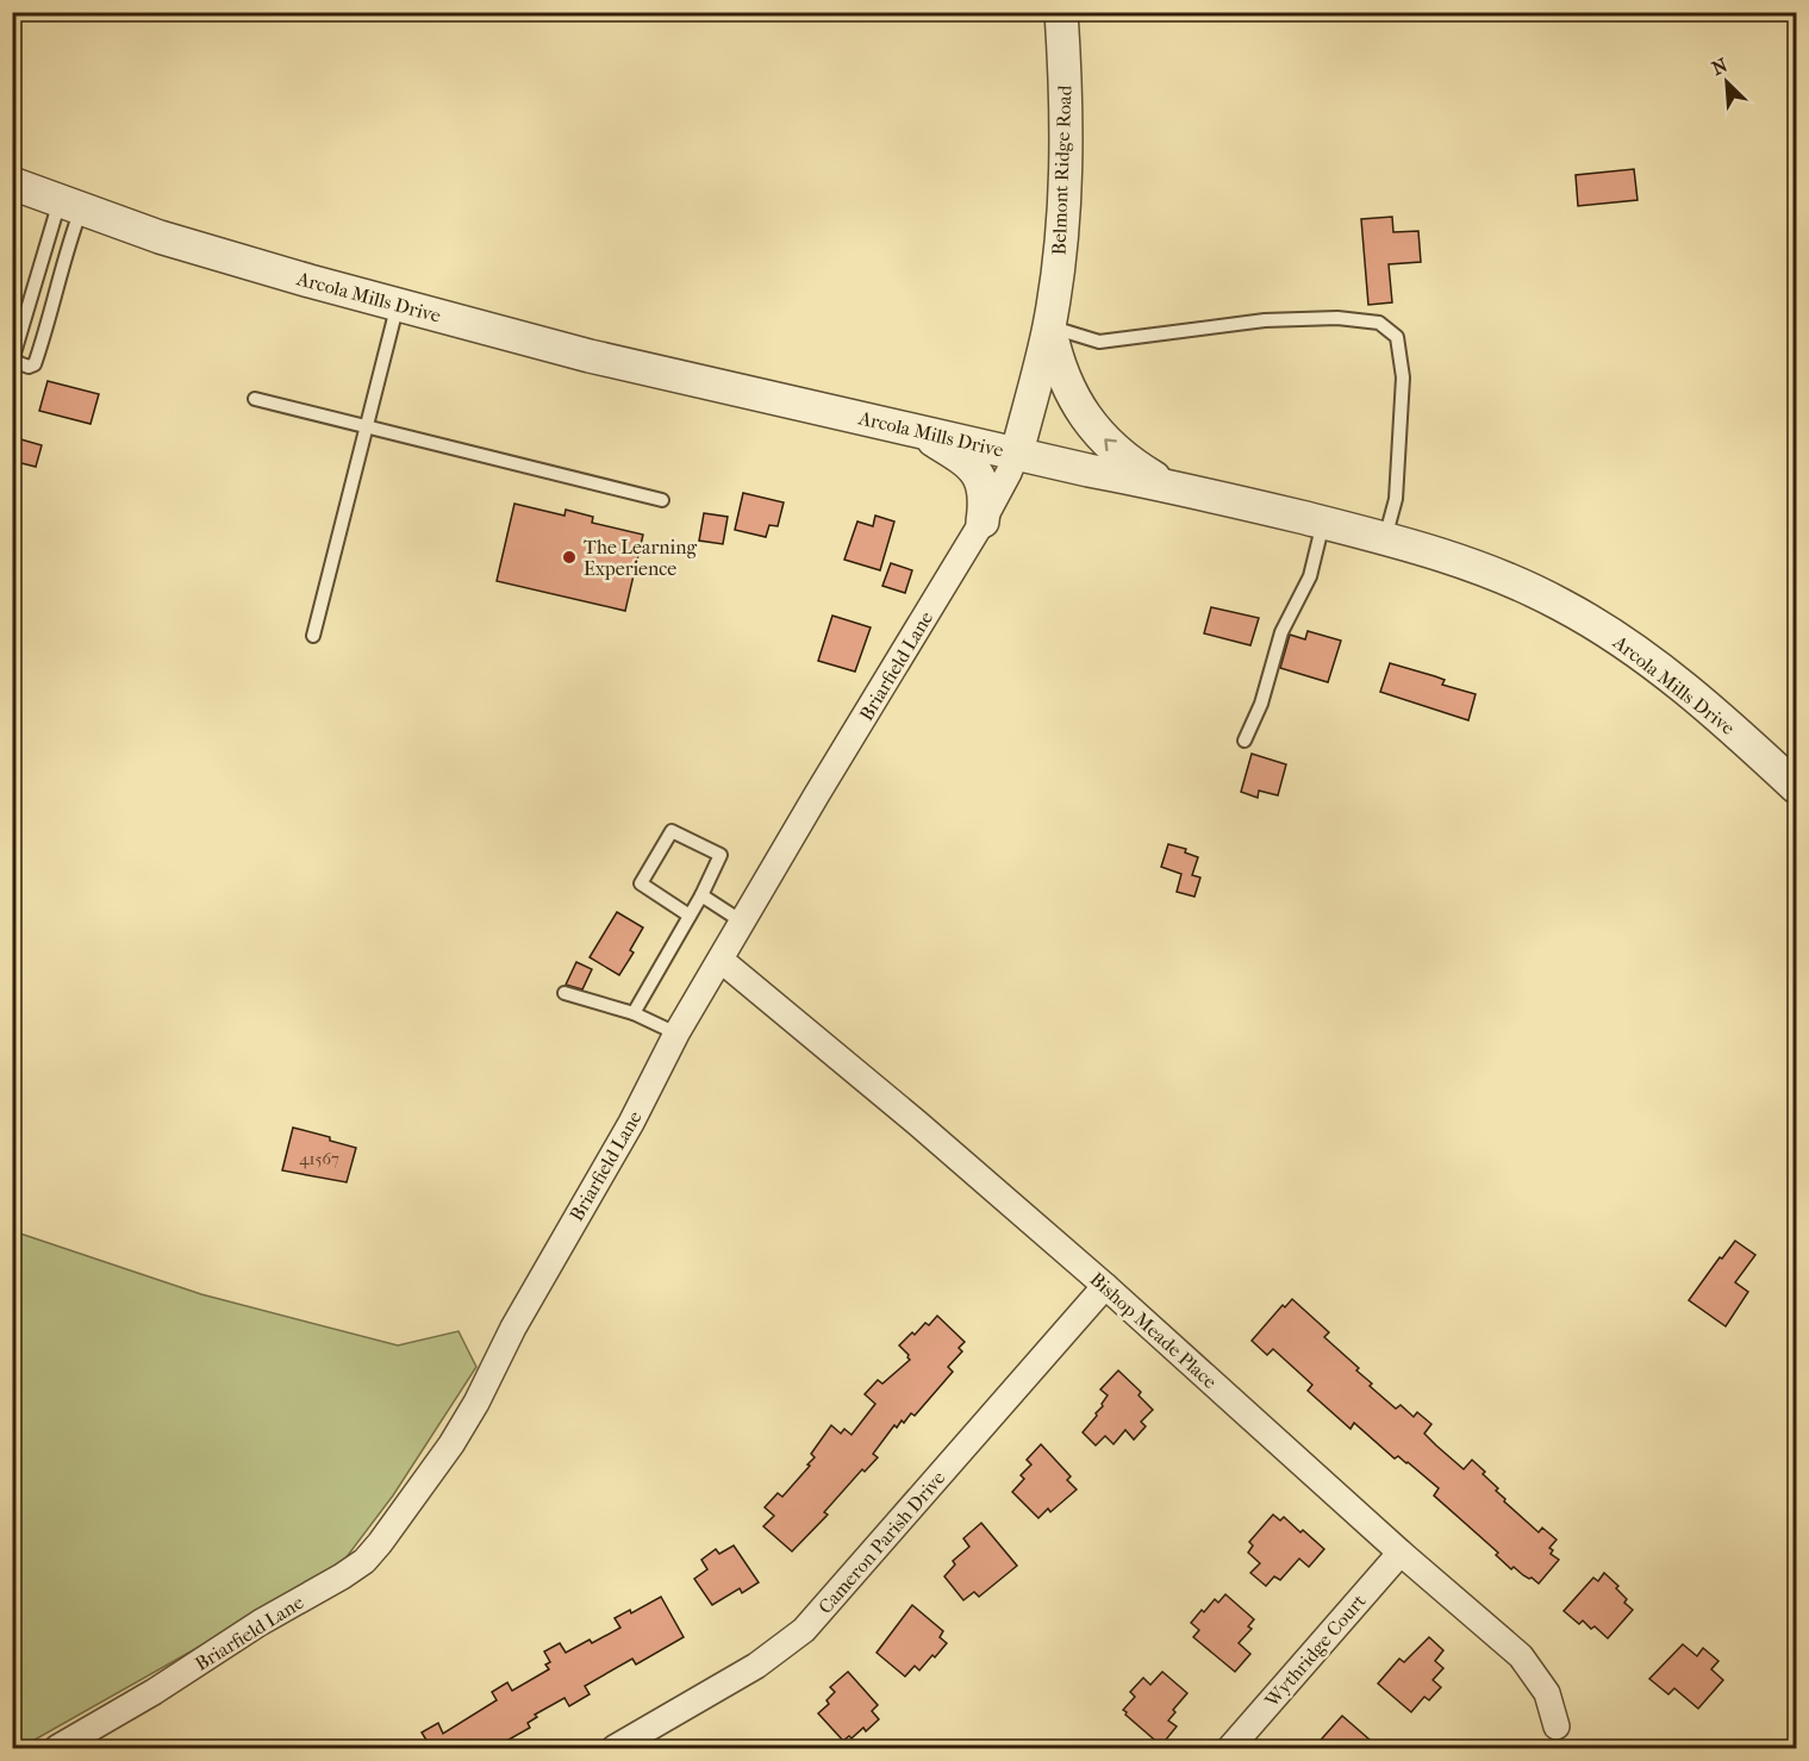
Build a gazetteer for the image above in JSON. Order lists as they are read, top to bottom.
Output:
{
  "streets": {
    "street": [
      "Belmont Ridge Road",
      "Arcola Mills Drive",
      "Briarfield Lane",
      "Bishop Meade Place",
      "Cameron Parish Drive",
      "Wythridge Court"
    ]
  },
  "crossings": [
    ["Belmont Ridge Road", "Arcola Mills Drive"],
    ["Belmont Ridge Road", "Briarfield Lane"],
    ["Arcola Mills Drive", "Briarfield Lane"],
    ["Briarfield Lane", "Bishop Meade Place"],
    ["Bishop Meade Place", "Cameron Parish Drive"],
    ["Bishop Meade Place", "Wythridge Court"]
  ],
  "places": ["The Learning Experience"],
  "house_numbers": ["41567"],
  "north": "top left"
}
